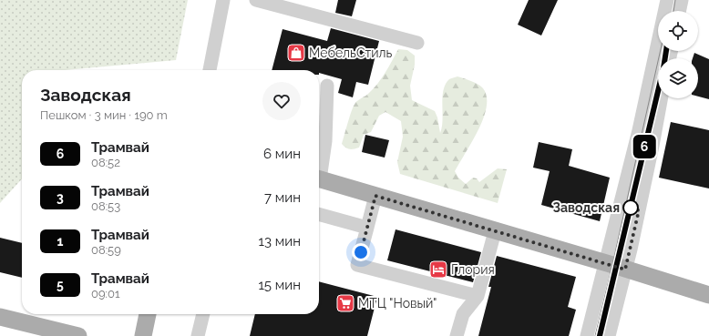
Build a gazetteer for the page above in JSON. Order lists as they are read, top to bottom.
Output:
{
  "places": {
    "shop": ["МебельСтиль"],
    "other": ["Заводская"],
    "hotel": ["Глория"],
    "supermarket": ["МТЦ \"Новый\""]
  },
  "lines": ["tram line 6"],
  "page": {
    "on_map": "6",
    "heading": ["Заводская", "Пешком · 3 мин · 190 m"],
    "list": [
      {
        "mark": "6",
        "name": "Трамвай",
        "note": "08:52",
        "value": "6 мин"
      },
      {
        "mark": "3",
        "name": "Трамвай",
        "note": "08:53",
        "value": "7 мин"
      },
      {
        "mark": "1",
        "name": "Трамвай",
        "note": "08:59",
        "value": "13 мин"
      },
      {
        "mark": "5",
        "name": "Трамвай",
        "note": "09:01",
        "value": "15 мин"
      }
    ]
  }
}
